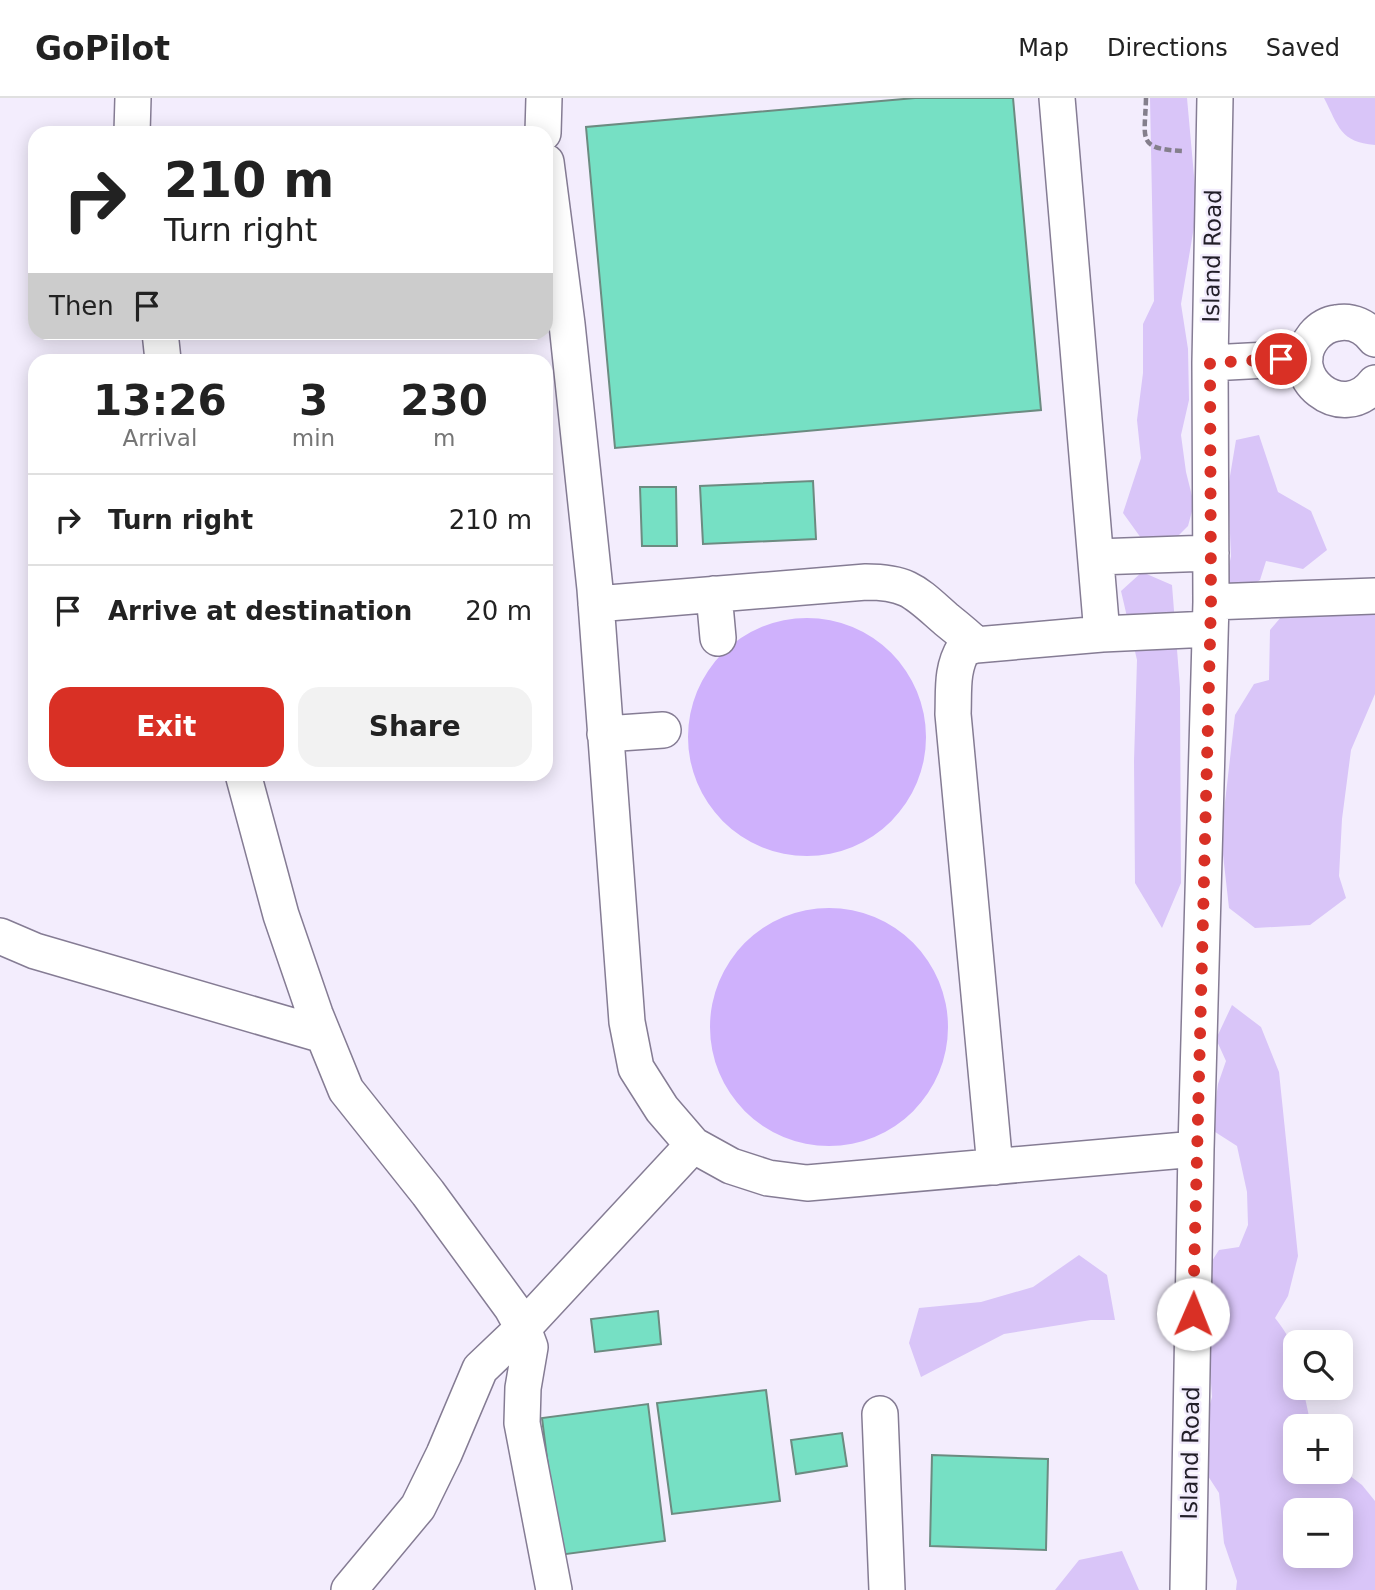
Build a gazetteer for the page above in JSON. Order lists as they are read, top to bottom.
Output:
{
  "streets": {
    "street": ["Island Road"]
  },
  "page": {
    "header": "GoPilot",
    "nav": ["Map", "Directions", "Saved"],
    "turn": ["210 m", "Turn right"],
    "then": "Then",
    "eta": [
      "13:26",
      "Arrival",
      "3",
      "min",
      "230",
      "m"
    ],
    "list": [
      {
        "name": "Turn right",
        "value": "210 m"
      },
      {
        "name": "Arrive at destination",
        "value": "20 m"
      }
    ],
    "buttons": ["Exit", "Share"],
    "map_buttons": ["+", "−"]
  }
}
